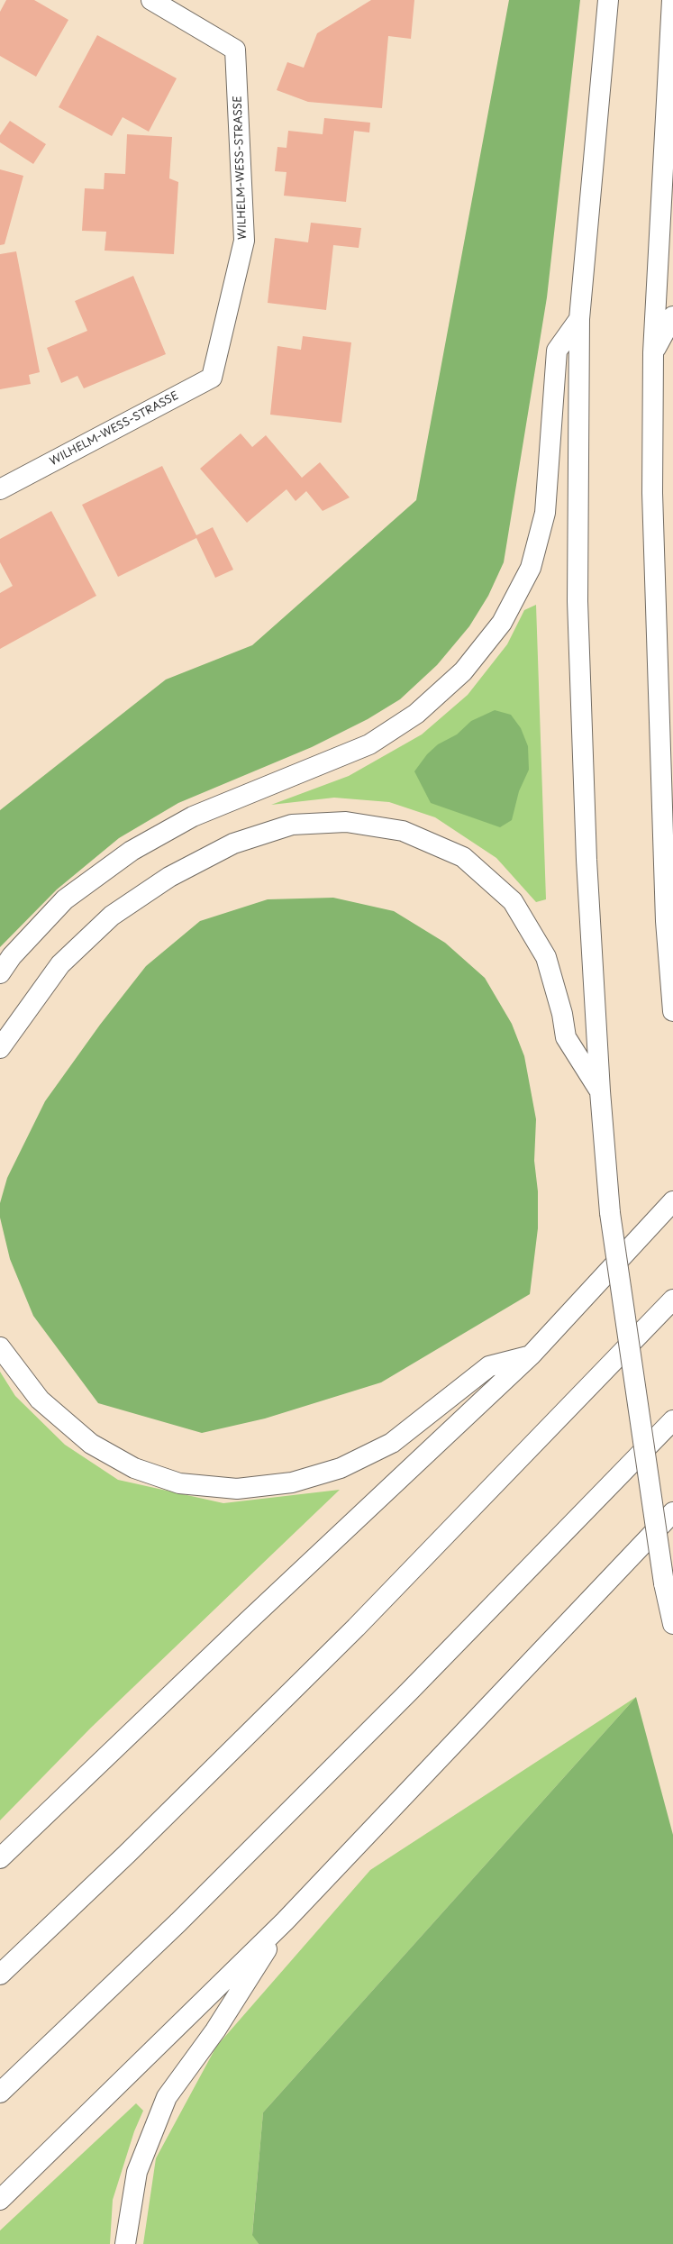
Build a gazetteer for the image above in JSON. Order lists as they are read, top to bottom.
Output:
{
  "streets": {
    "main road": ["WILHELM-WESS-STRASSE"]
  }
}
